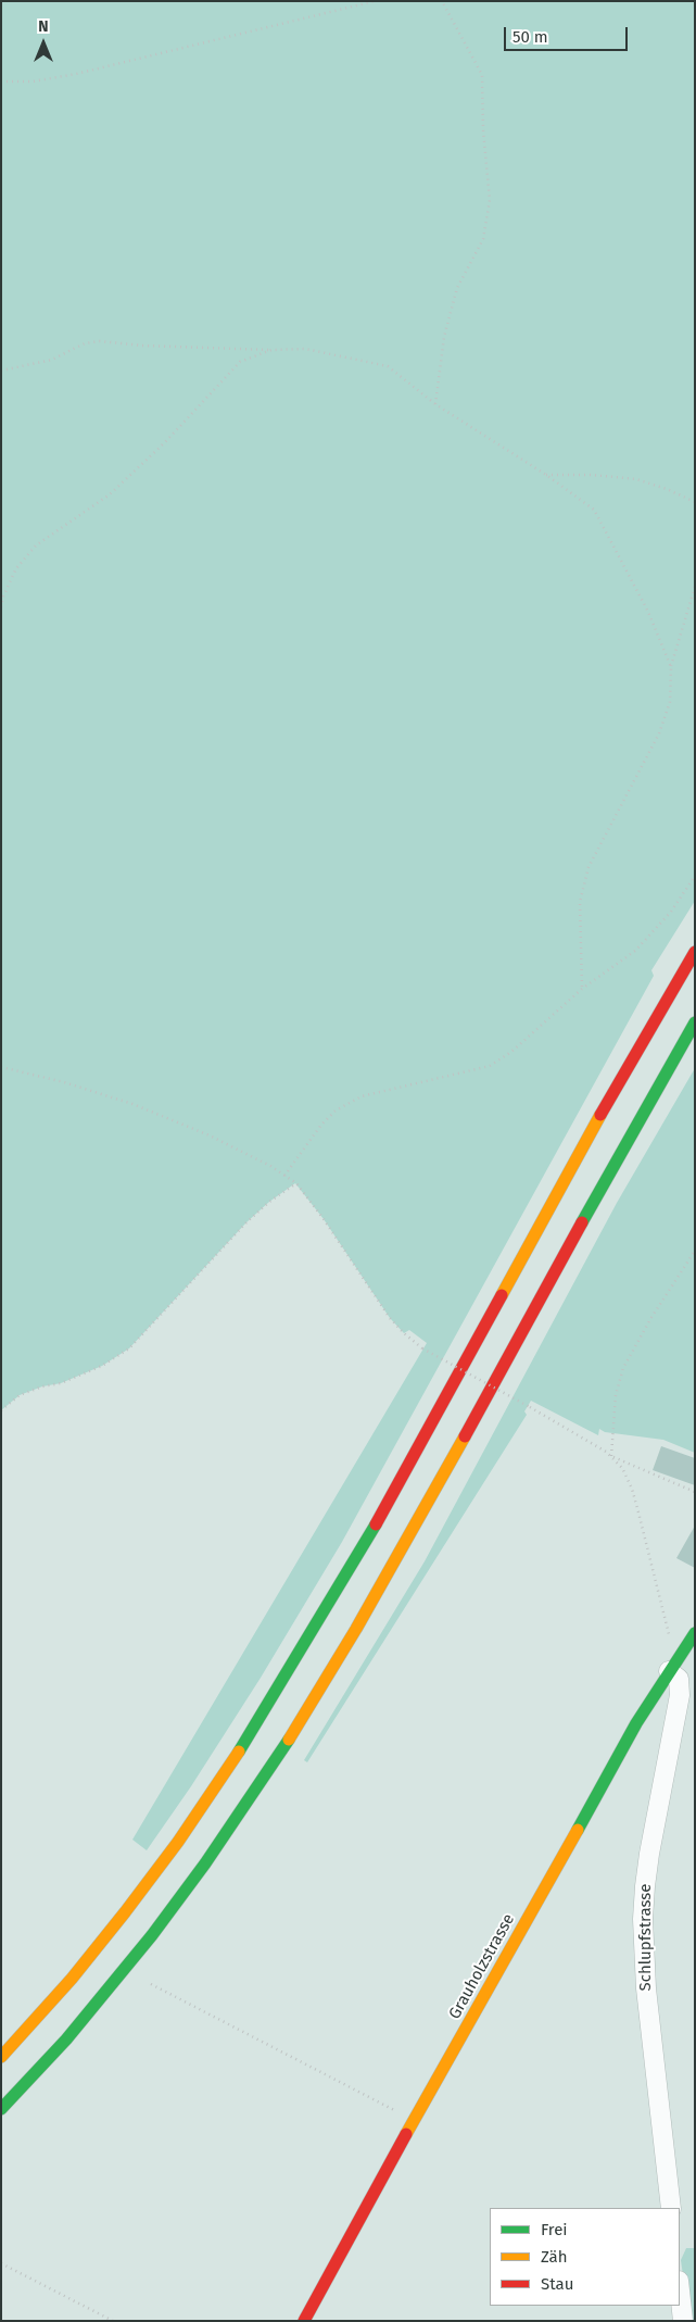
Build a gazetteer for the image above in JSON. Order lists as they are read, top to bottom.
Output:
{
  "streets": {
    "main road": ["Grauholzstrasse"],
    "street": ["Schlupfstrasse"]
  },
  "crossings": [
    ["Schlupfstrasse", "Grauholzstrasse"]
  ],
  "legend": ["Frei", "Zäh", "Stau"],
  "scale_bar": "50 m",
  "north": "top"
}
